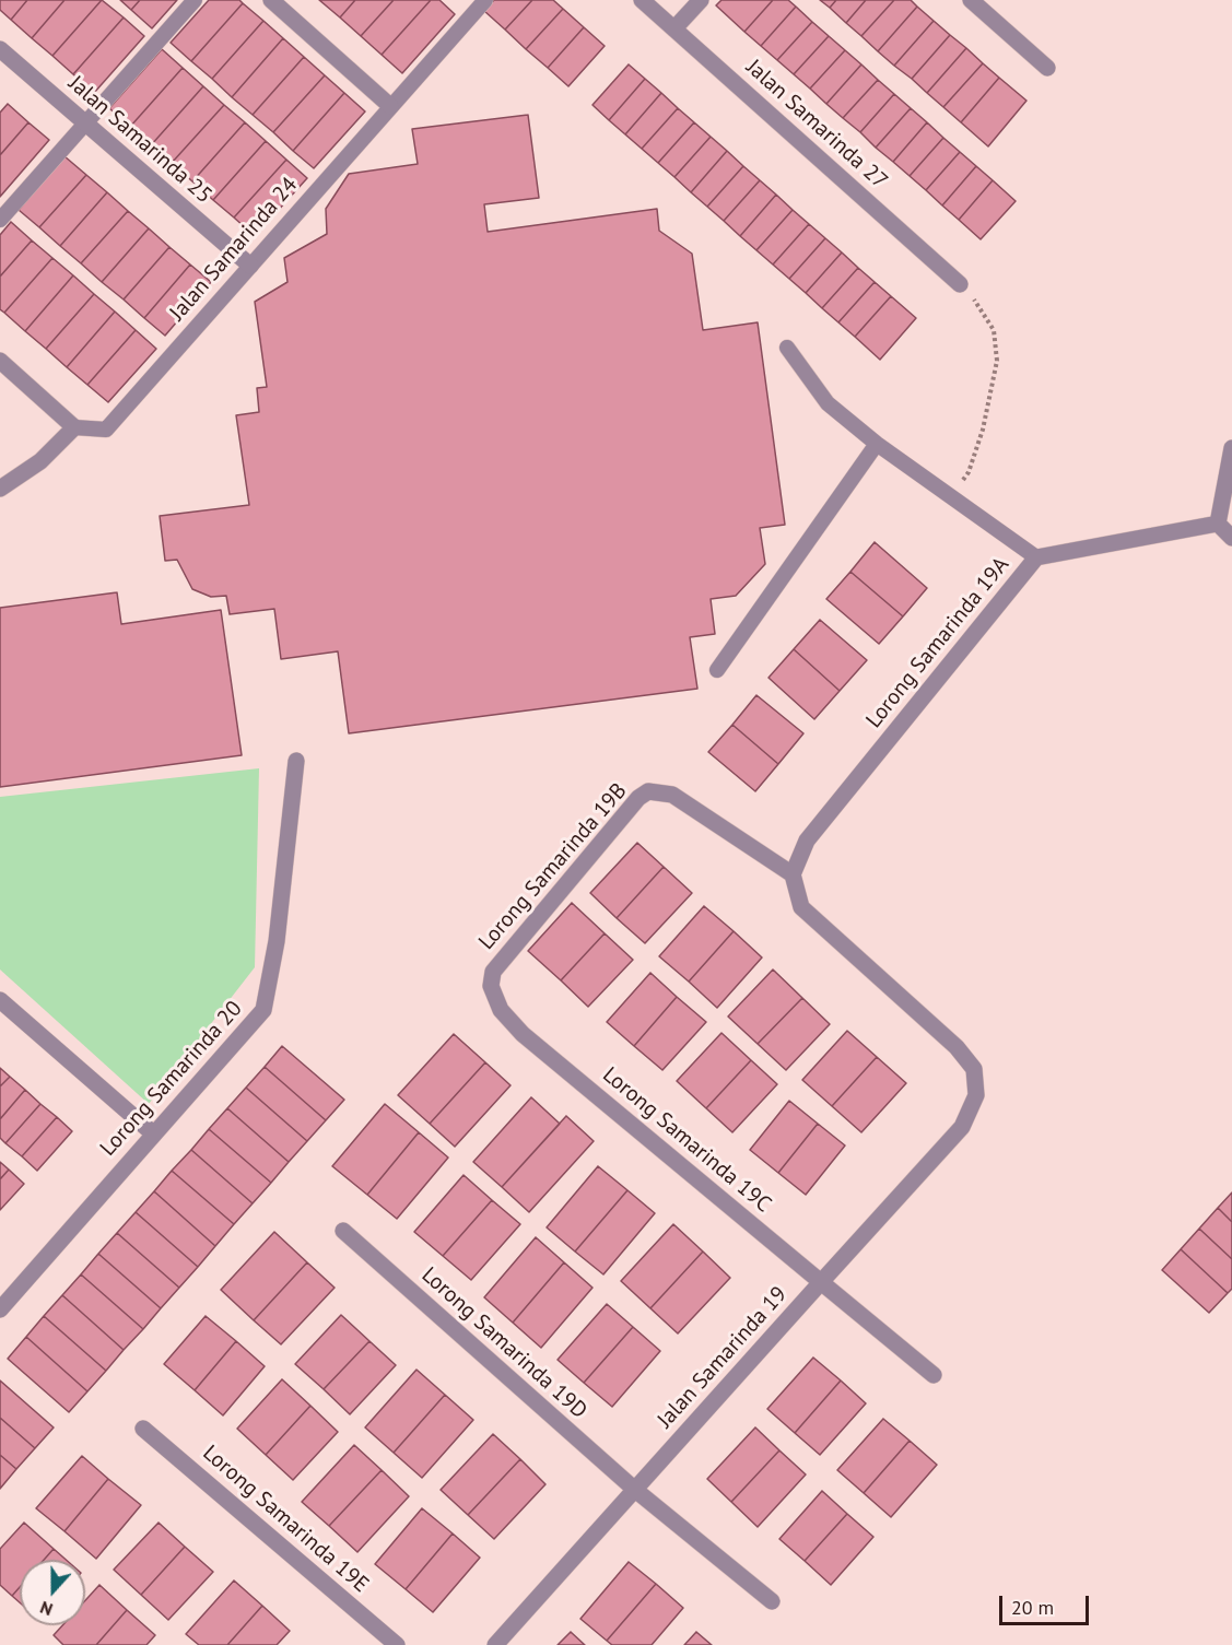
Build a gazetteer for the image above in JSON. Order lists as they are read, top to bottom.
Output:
{
  "streets": {
    "street": [
      "Jalan Samarinda 27",
      "Jalan Samarinda 25",
      "Lorong Samarinda 19A",
      "Lorong Samarinda 19B",
      "Lorong Samarinda 20",
      "Lorong Samarinda 19C",
      "Lorong Samarinda 19D",
      "Jalan Samarinda 19",
      "Lorong Samarinda 19E"
    ],
    "lane": ["Jalan Samarinda 24"]
  },
  "crossings": [
    ["Jalan Samarinda 25", "Jalan Samarinda 24"],
    ["Lorong Samarinda 19A", "Lorong Samarinda 19B"],
    ["Lorong Samarinda 19A", "Jalan Samarinda 19"],
    ["Lorong Samarinda 19B", "Lorong Samarinda 19C"],
    ["Lorong Samarinda 19B", "Jalan Samarinda 19"],
    ["Lorong Samarinda 19C", "Jalan Samarinda 19"],
    ["Lorong Samarinda 19D", "Jalan Samarinda 19"]
  ],
  "scale_bar": "20 m",
  "north": "bottom"
}
